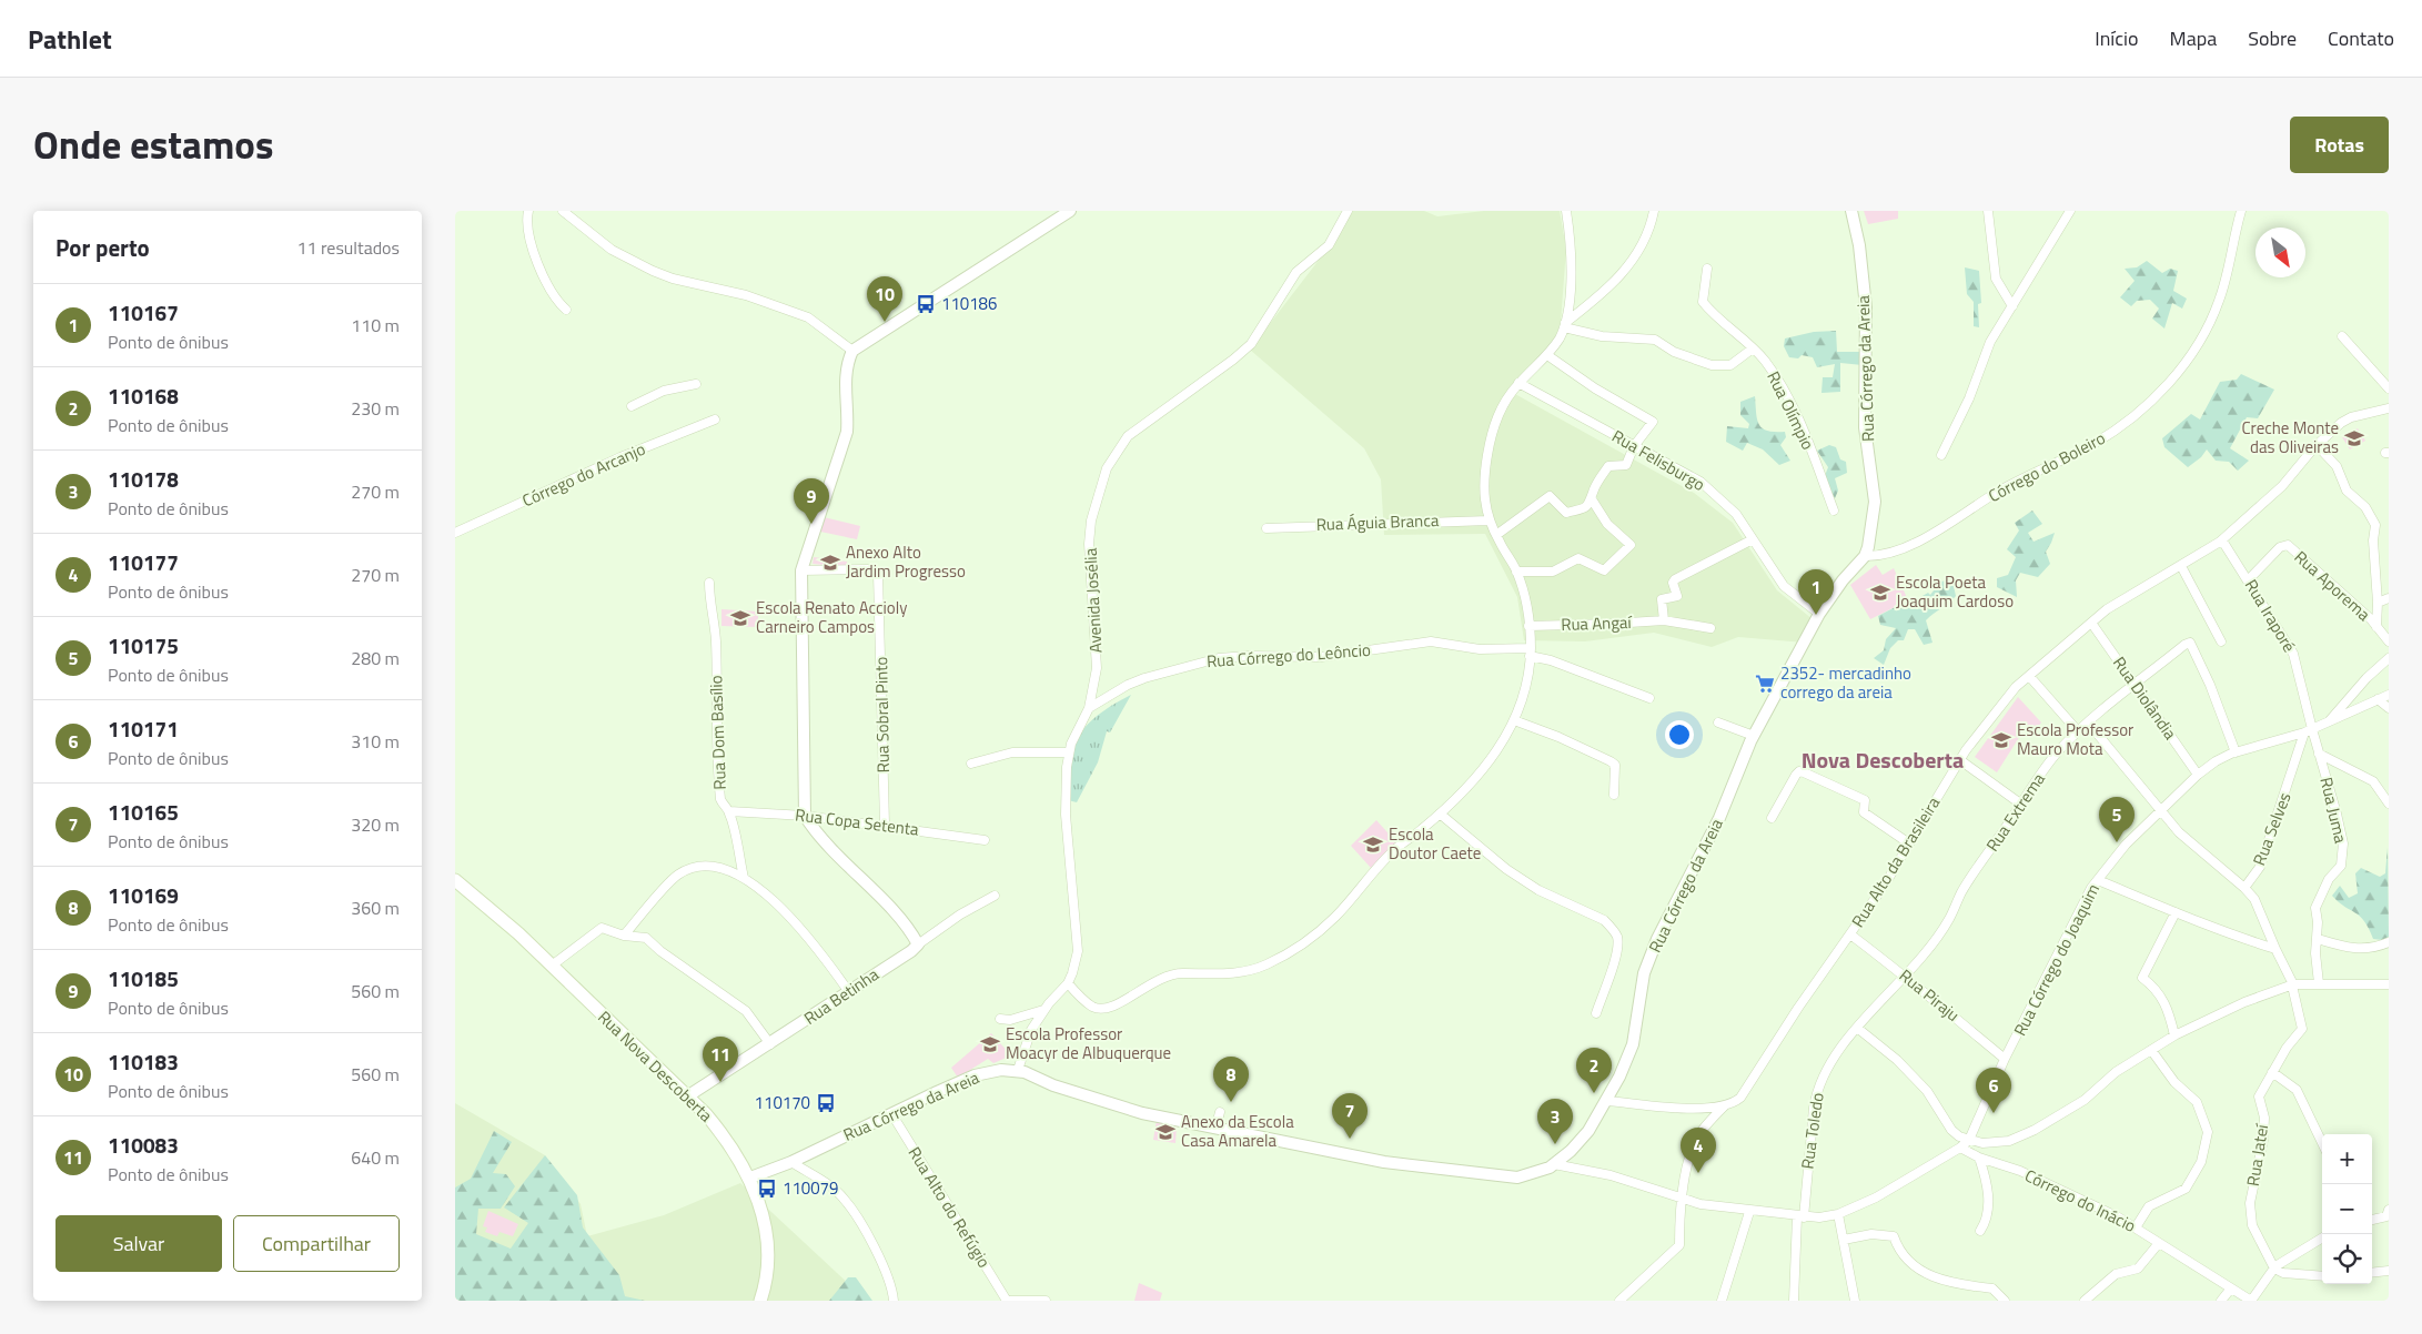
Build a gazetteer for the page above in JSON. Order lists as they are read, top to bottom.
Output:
{
  "streets": {
    "main road": ["Rua Nova Descoberta"],
    "street": [
      "Rua Córrego da Areia",
      "Rua Olímpio",
      "Rua Felisburgo",
      "Córrego do Boleiro",
      "Córrego do Arcanjo",
      "Rua Águia Branca",
      "Rua Aporema",
      "Avenida Josélia",
      "Rua Iraporé",
      "Rua Angaí",
      "Rua Córrego do Leôncio",
      "Rua Diolândia",
      "Rua Sobral Pinto",
      "Rua Dom Basílio",
      "Rua Juma",
      "Rua Extrema",
      "Rua Copa Setenta",
      "Rua Selves",
      "Rua Alto da Brasileira",
      "Rua Córrego do Joaquim",
      "Rua Piraju",
      "Rua Betinha",
      "Rua Toledo",
      "Rua Jateí",
      "Córrego do Inácio",
      "Rua Alto do Refúgio"
    ]
  },
  "crossings": [
    ["Rua Córrego da Areia", "Rua Felisburgo"],
    ["Rua Córrego da Areia", "Córrego do Boleiro"],
    ["Rua Córrego da Areia", "Avenida Josélia"],
    ["Rua Córrego da Areia", "Rua Córrego do Joaquim"],
    ["Rua Córrego da Areia", "Rua Nova Descoberta"],
    ["Rua Córrego da Areia", "Rua Alto do Refúgio"],
    ["Rua Aporema", "Rua Iraporé"],
    ["Avenida Josélia", "Rua Córrego do Leôncio"],
    ["Rua Iraporé", "Rua Juma"],
    ["Rua Iraporé", "Rua Selves"],
    ["Rua Iraporé", "Rua Alto da Brasileira"],
    ["Rua Iraporé", "Rua Córrego do Joaquim"],
    ["Rua Diolândia", "Rua Extrema"],
    ["Rua Diolândia", "Rua Alto da Brasileira"],
    ["Rua Diolândia", "Rua Córrego do Joaquim"],
    ["Rua Sobral Pinto", "Rua Copa Setenta"],
    ["Rua Dom Basílio", "Rua Copa Setenta"],
    ["Rua Juma", "Rua Selves"],
    ["Rua Juma", "Rua Córrego do Joaquim"],
    ["Rua Extrema", "Rua Córrego do Joaquim"],
    ["Rua Extrema", "Rua Piraju"],
    ["Rua Extrema", "Rua Toledo"],
    ["Rua Extrema", "Rua Jateí"],
    ["Rua Selves", "Rua Córrego do Joaquim"],
    ["Rua Selves", "Rua Jateí"],
    ["Rua Alto da Brasileira", "Rua Córrego do Joaquim"],
    ["Rua Alto da Brasileira", "Rua Piraju"],
    ["Rua Córrego do Joaquim", "Rua Piraju"],
    ["Rua Córrego do Joaquim", "Rua Toledo"],
    ["Rua Córrego do Joaquim", "Rua Jateí"],
    ["Rua Córrego do Joaquim", "Córrego do Inácio"],
    ["Rua Piraju", "Rua Toledo"],
    ["Rua Betinha", "Rua Nova Descoberta"]
  ],
  "districts": ["Nova Descoberta"],
  "places": {
    "bus stop": ["110186", "110170", "110079"],
    "school or university": [
      "Creche Monte das Oliveiras",
      "Anexo Alto Jardim Progresso",
      "Escola Poeta Joaquim Cardoso",
      "Escola Renato Accioly Carneiro Campos",
      "Escola Professor Mauro Mota",
      "Escola Doutor Caete",
      "Escola Professor Moacyr de Albuquerque",
      "Anexo da Escola Casa Amarela"
    ],
    "supermarket": ["2352- mercadinho corrego da areia"]
  },
  "north": "bottom right",
  "page": {
    "header": "Pathlet",
    "nav": [
      "Início",
      "Mapa",
      "Sobre",
      "Contato"
    ],
    "title": "Onde estamos",
    "buttons": [
      "Rotas",
      ["Salvar", "Compartilhar"]
    ],
    "heading": ["Por perto", "11 resultados"],
    "pins": [
      "10",
      "9",
      "1",
      "5",
      "11",
      "2",
      "8",
      "6",
      "7",
      "3",
      "4"
    ],
    "list": [
      {
        "mark": "1",
        "name": "110167",
        "note": "Ponto de ônibus",
        "value": "110 m"
      },
      {
        "mark": "2",
        "name": "110168",
        "note": "Ponto de ônibus",
        "value": "230 m"
      },
      {
        "mark": "3",
        "name": "110178",
        "note": "Ponto de ônibus",
        "value": "270 m"
      },
      {
        "mark": "4",
        "name": "110177",
        "note": "Ponto de ônibus",
        "value": "270 m"
      },
      {
        "mark": "5",
        "name": "110175",
        "note": "Ponto de ônibus",
        "value": "280 m"
      },
      {
        "mark": "6",
        "name": "110171",
        "note": "Ponto de ônibus",
        "value": "310 m"
      },
      {
        "mark": "7",
        "name": "110165",
        "note": "Ponto de ônibus",
        "value": "320 m"
      },
      {
        "mark": "8",
        "name": "110169",
        "note": "Ponto de ônibus",
        "value": "360 m"
      },
      {
        "mark": "9",
        "name": "110185",
        "note": "Ponto de ônibus",
        "value": "560 m"
      },
      {
        "mark": "10",
        "name": "110183",
        "note": "Ponto de ônibus",
        "value": "560 m"
      },
      {
        "mark": "11",
        "name": "110083",
        "note": "Ponto de ônibus",
        "value": "640 m"
      }
    ],
    "map_buttons": ["+", "−"]
  }
}
